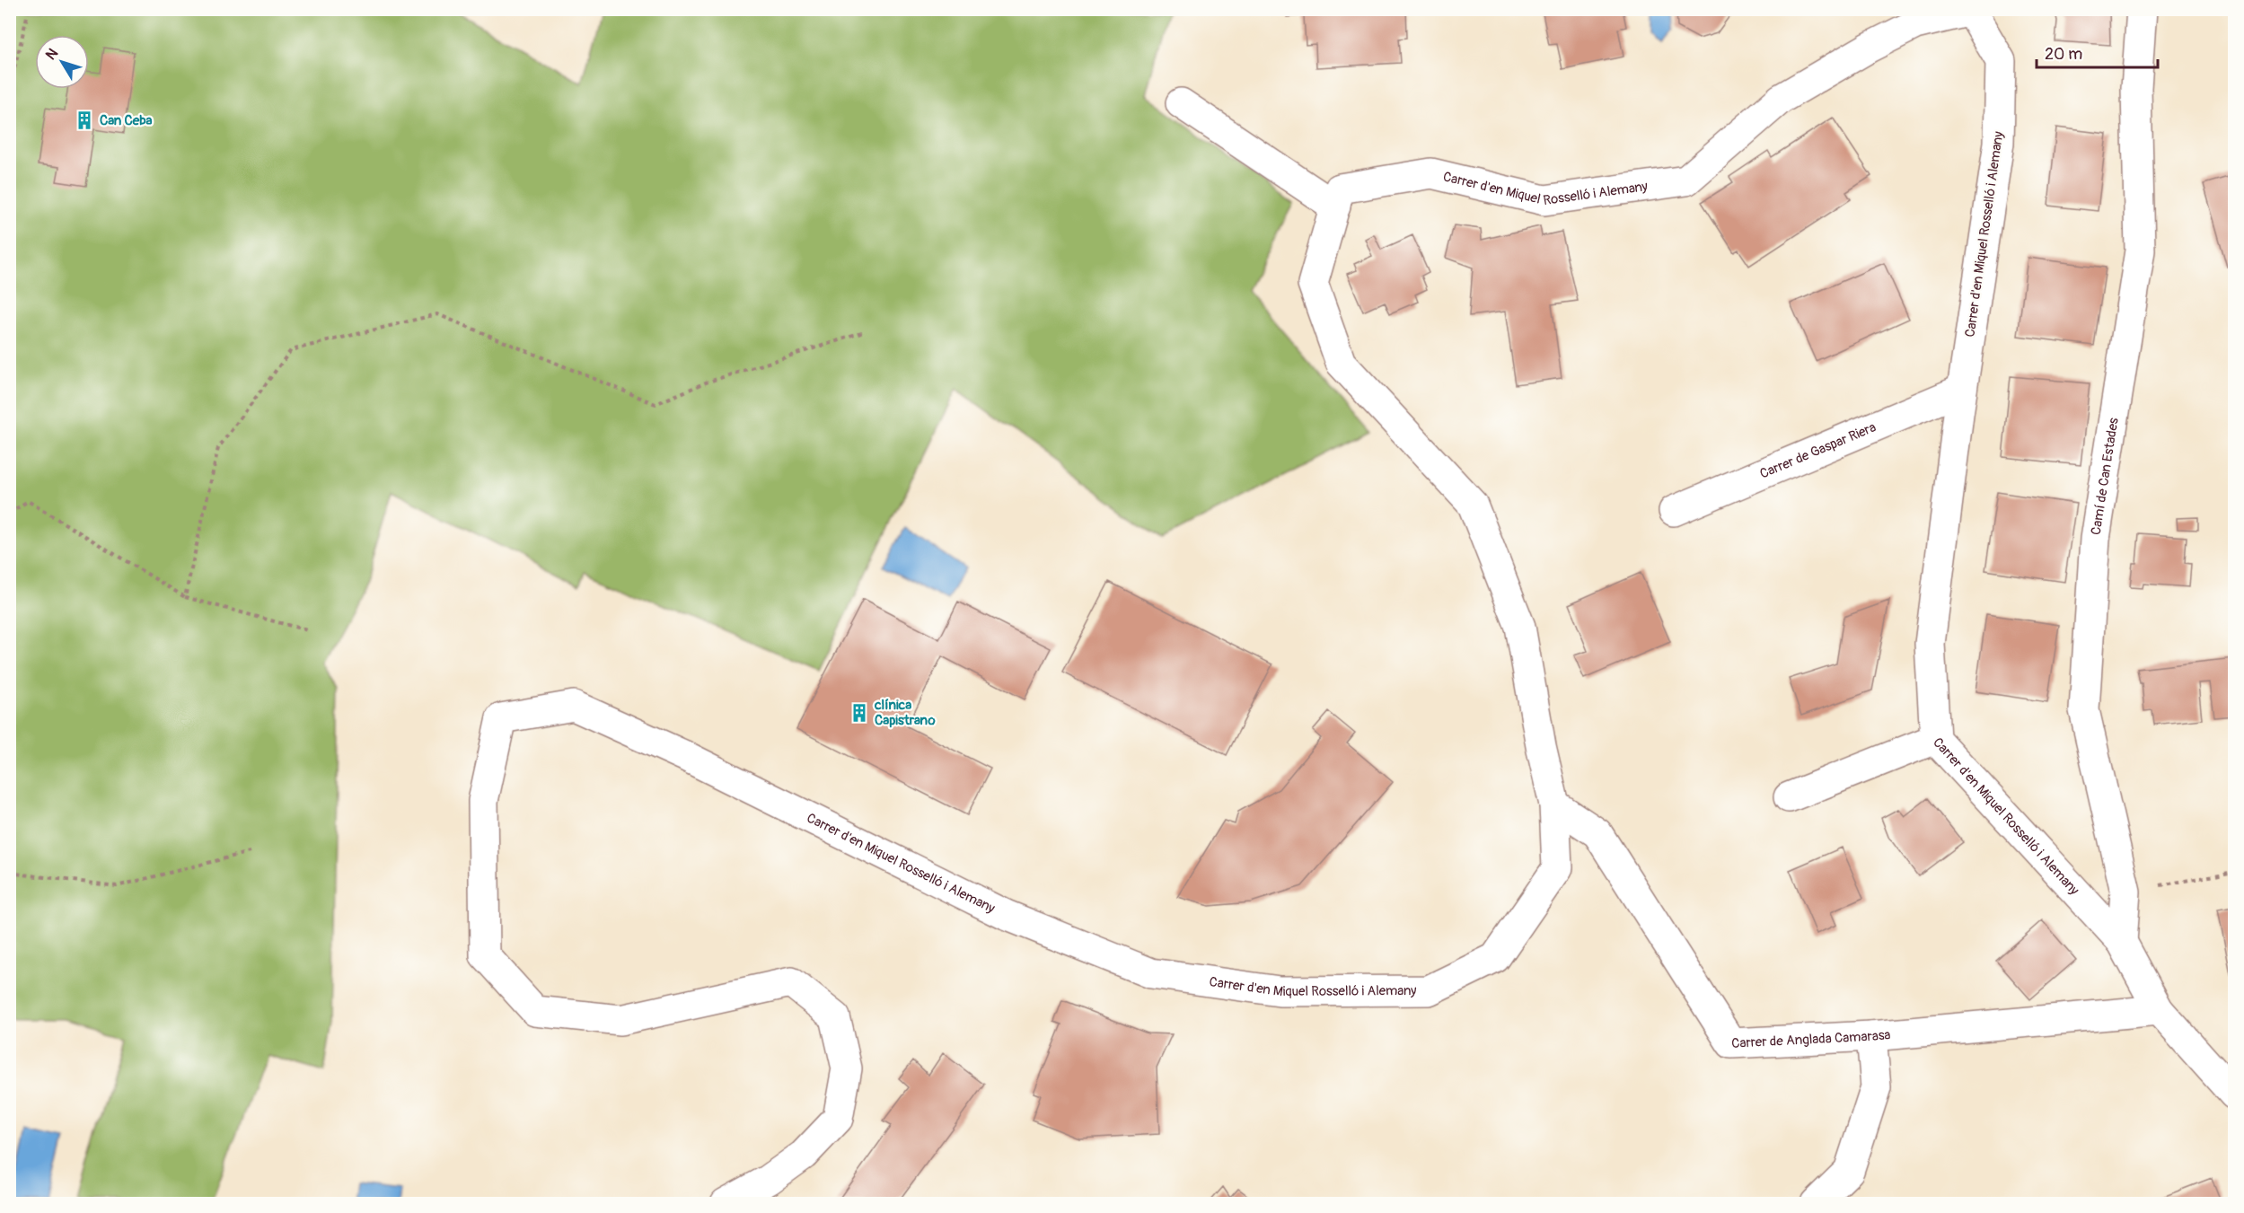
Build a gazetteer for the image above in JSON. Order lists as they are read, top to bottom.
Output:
{
  "streets": {
    "street": [
      "Carrer d'en Miquel Rosselló i Alemany",
      "Carrer de Gaspar Riera",
      "Camí de Can Estades",
      "Carrer de Anglada Camarasa"
    ]
  },
  "crossings": [
    ["Carrer d'en Miquel Rosselló i Alemany", "Carrer de Gaspar Riera"],
    ["Carrer d'en Miquel Rosselló i Alemany", "Camí de Can Estades"],
    ["Carrer d'en Miquel Rosselló i Alemany", "Carrer de Anglada Camarasa"]
  ],
  "places": {
    "building": ["Can Ceba", "clínica Capistrano"]
  },
  "scale_bar": "20 m",
  "north": "top left"
}
